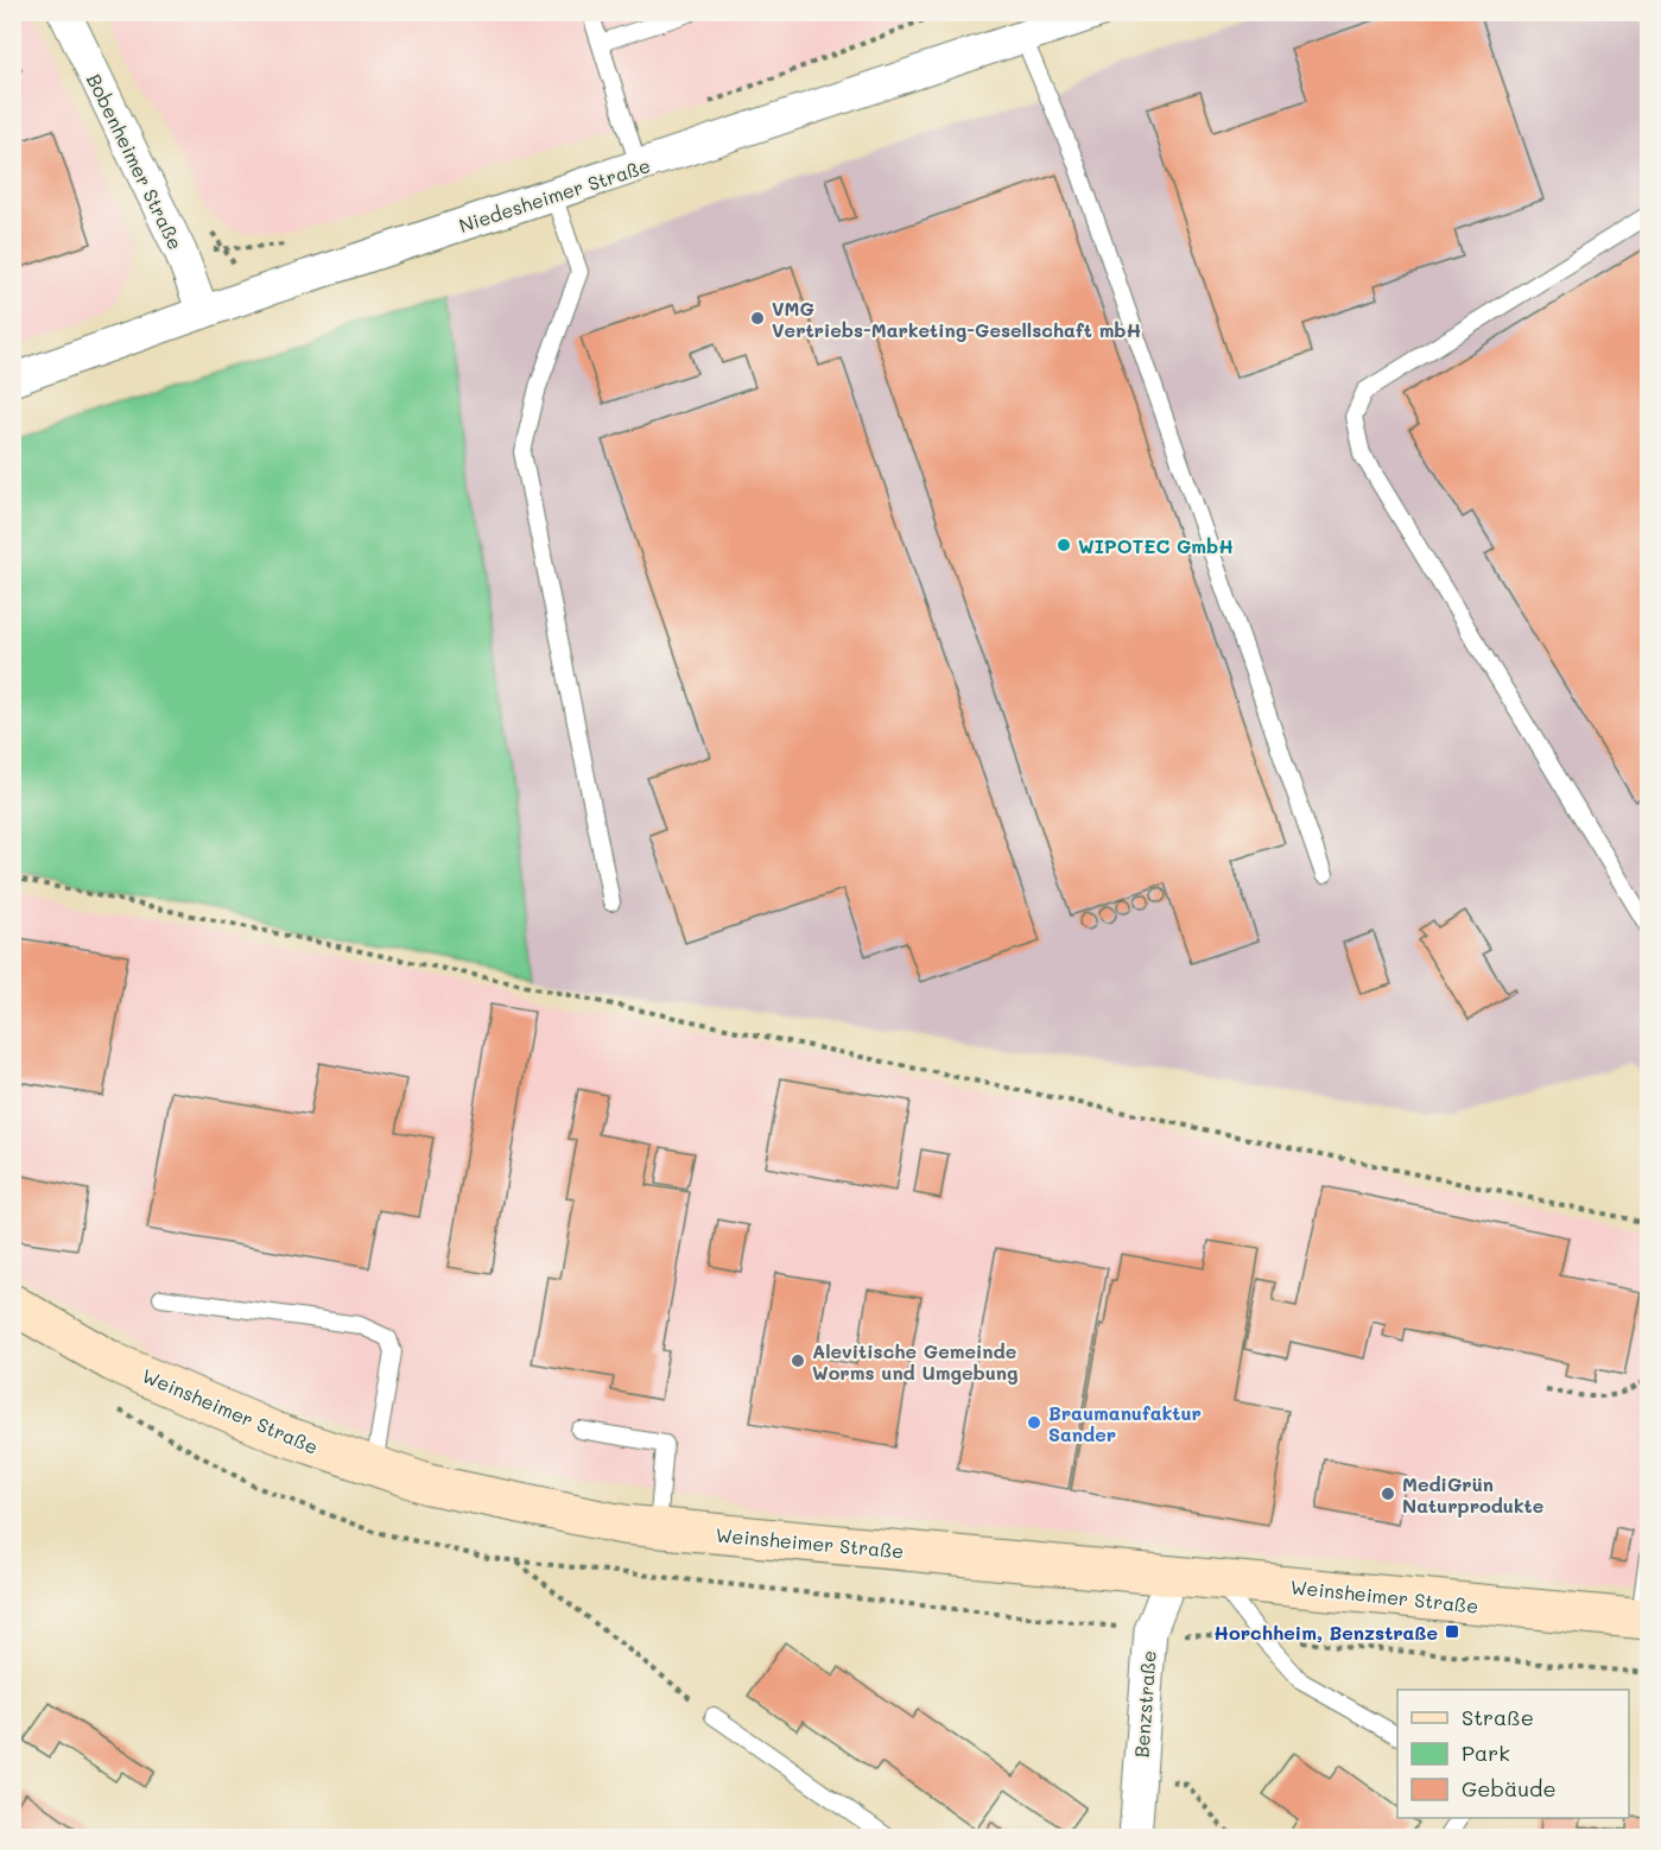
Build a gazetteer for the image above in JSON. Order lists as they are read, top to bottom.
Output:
{
  "streets": {
    "main road": ["Weinsheimer Straße"],
    "street": ["Bobenheimer Straße", "Niedesheimer Straße", "Benzstraße"]
  },
  "crossings": [
    ["Bobenheimer Straße", "Niedesheimer Straße"],
    ["Weinsheimer Straße", "Benzstraße"]
  ],
  "places": {
    "other": [
      "VMG Vertriebs-Marketing-Gesellschaft mbH",
      "WIPOTEC GmbH",
      "Alevitische Gemeinde Worms und Umgebung",
      "Braumanufaktur Sander",
      "MediGrün Naturprodukte"
    ],
    "transit": ["Horchheim, Benzstraße"]
  },
  "legend": ["Straße", "Park", "Gebäude"]
}
